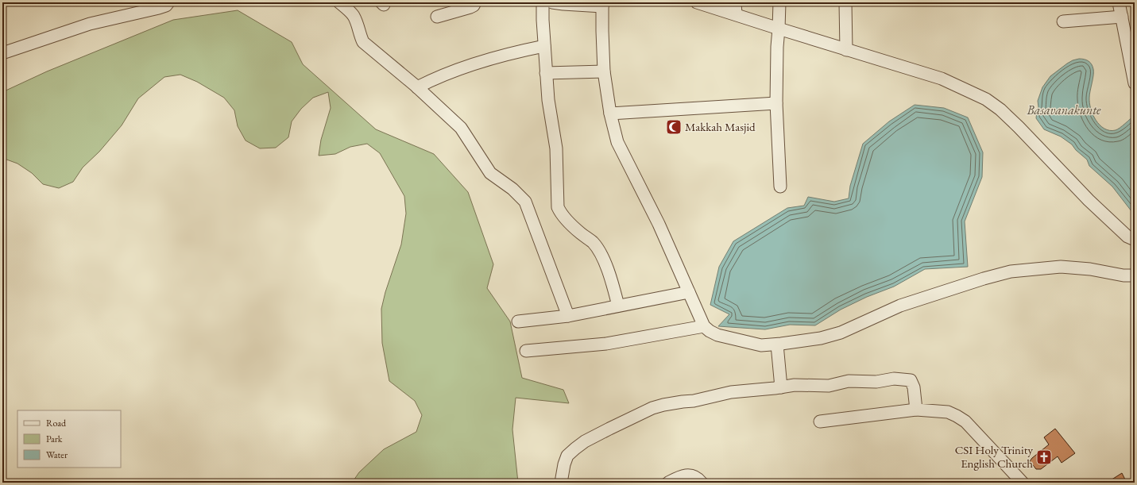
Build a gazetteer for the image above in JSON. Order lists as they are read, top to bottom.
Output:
{
  "water": ["Basavanakunte"],
  "places": {
    "mosque": ["Makkah Masjid"],
    "church": ["CSI Holy Trinity English Church"]
  },
  "legend": ["Road", "Park", "Water"]
}
